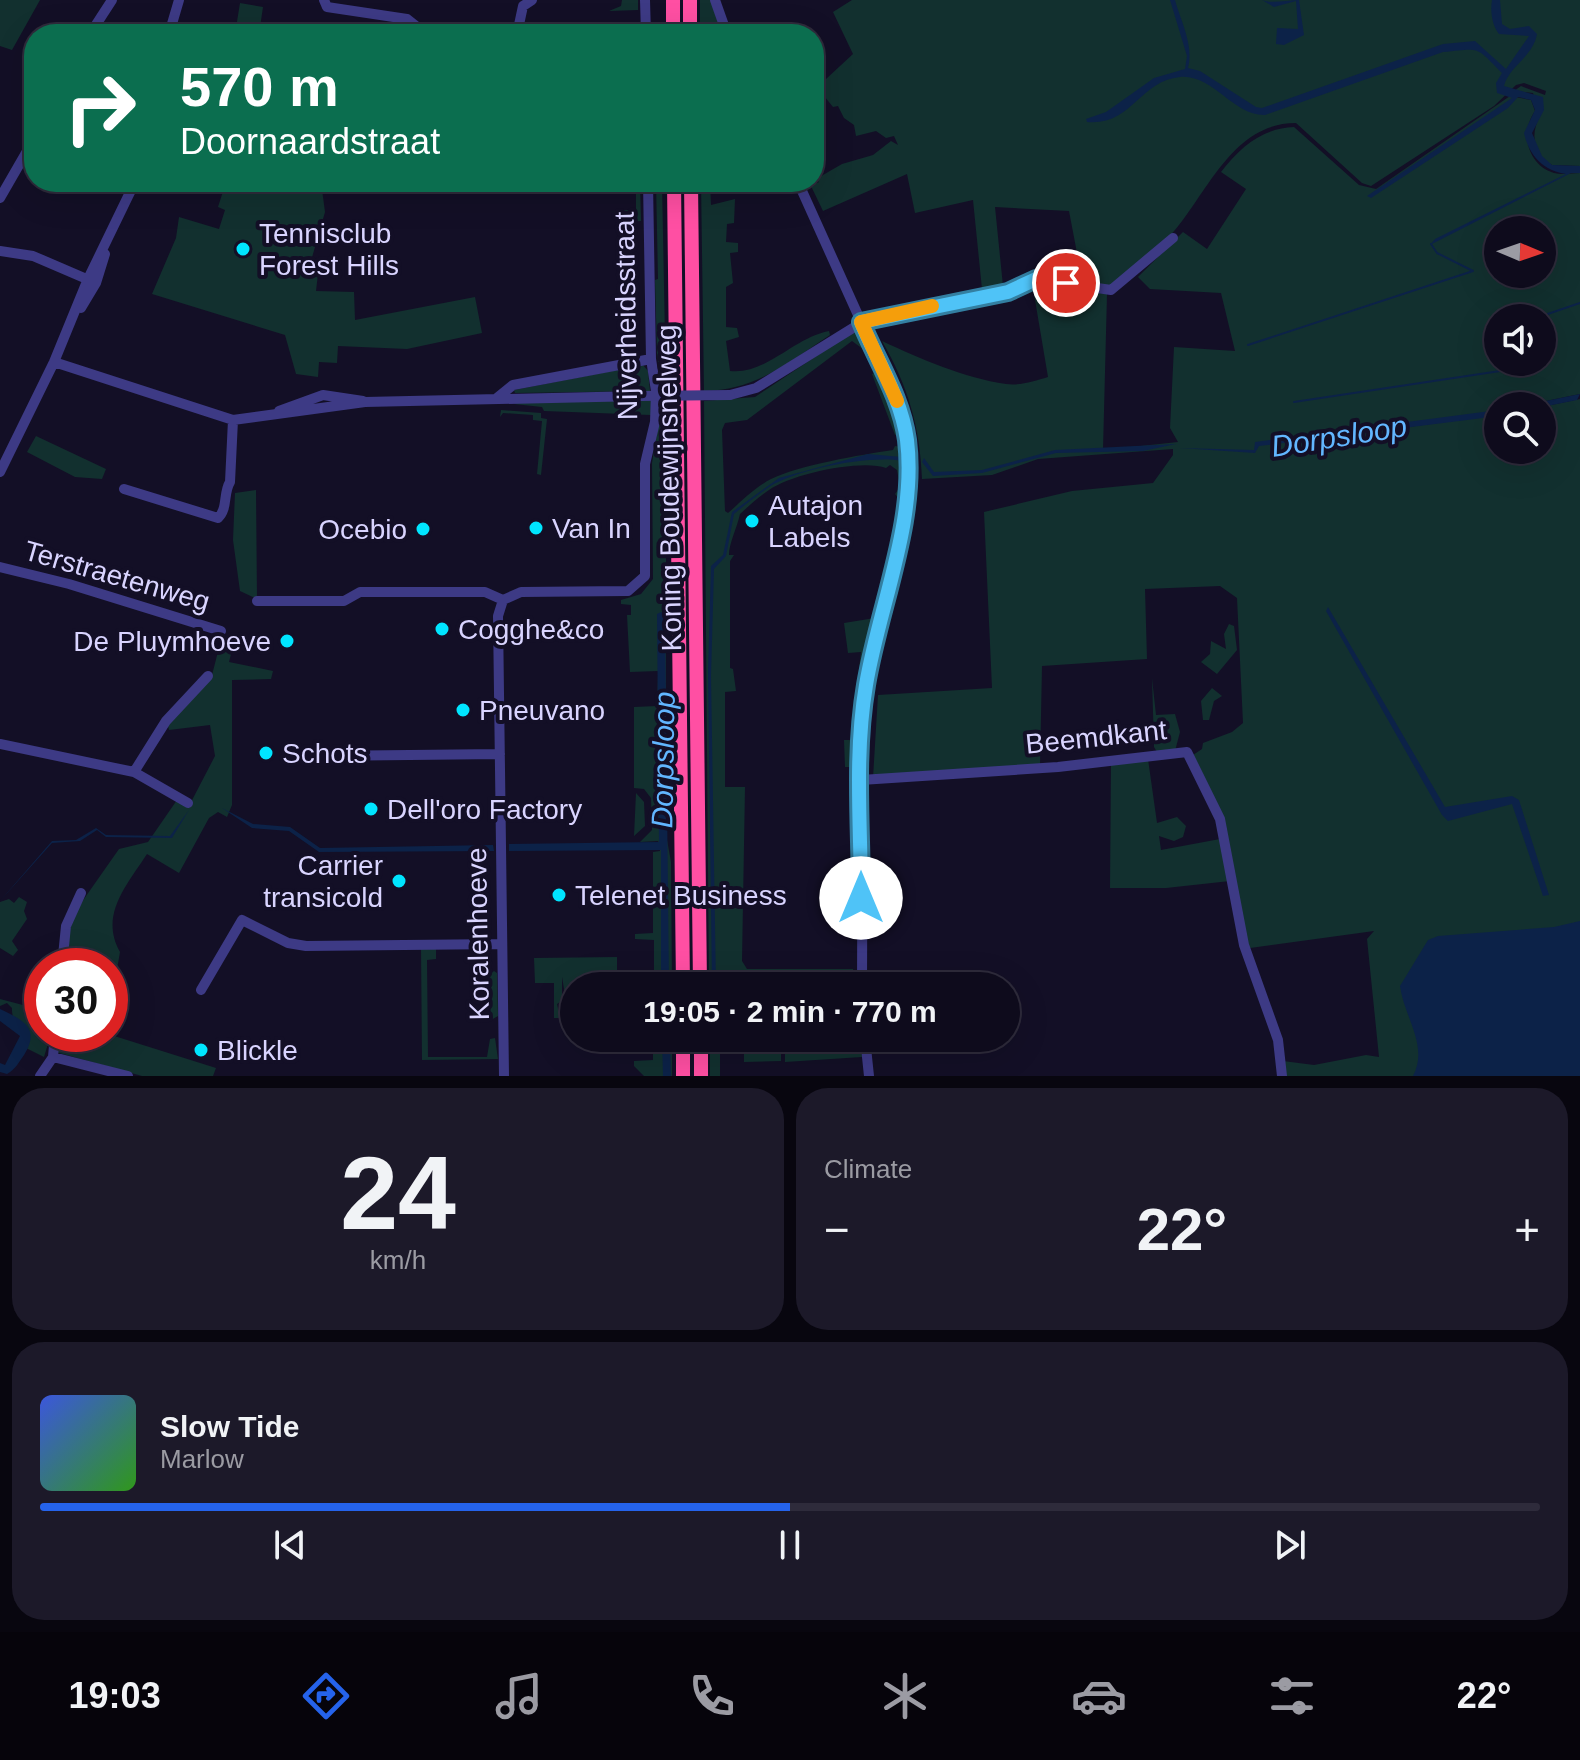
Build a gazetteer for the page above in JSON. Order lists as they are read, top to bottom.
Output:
{
  "streets": {
    "highway": ["Koning Boudewijnsnelweg"],
    "street": [
      "Nijverheidsstraat",
      "Terstraetenweg",
      "Beemdkant",
      "Koralenhoeve"
    ]
  },
  "crossings": [
    ["Nijverheidsstraat", "Koralenhoeve"]
  ],
  "water": ["Dorpsloop"],
  "places": [
    "Tennisclub Forest Hills",
    "Autajon Labels",
    "Van In",
    "Ocebio",
    "Cogghe&co",
    "De Pluymhoeve",
    "Pneuvano",
    "Schots",
    "Dell'oro Factory",
    "Carrier transicold",
    "Telenet Business",
    "Blickle"
  ],
  "north": "right",
  "page": {
    "turn": ["570 m", "Doornaardstraat"],
    "limit": "30",
    "trip": "19:05 · 2 min · 770 m",
    "tile": [
      ["24", "km/h"],
      "Climate"
    ],
    "heat": ["−", "22°", "+"],
    "song": ["Slow Tide", "Marlow"],
    "tabs": ["19:03", "22°"]
  }
}
